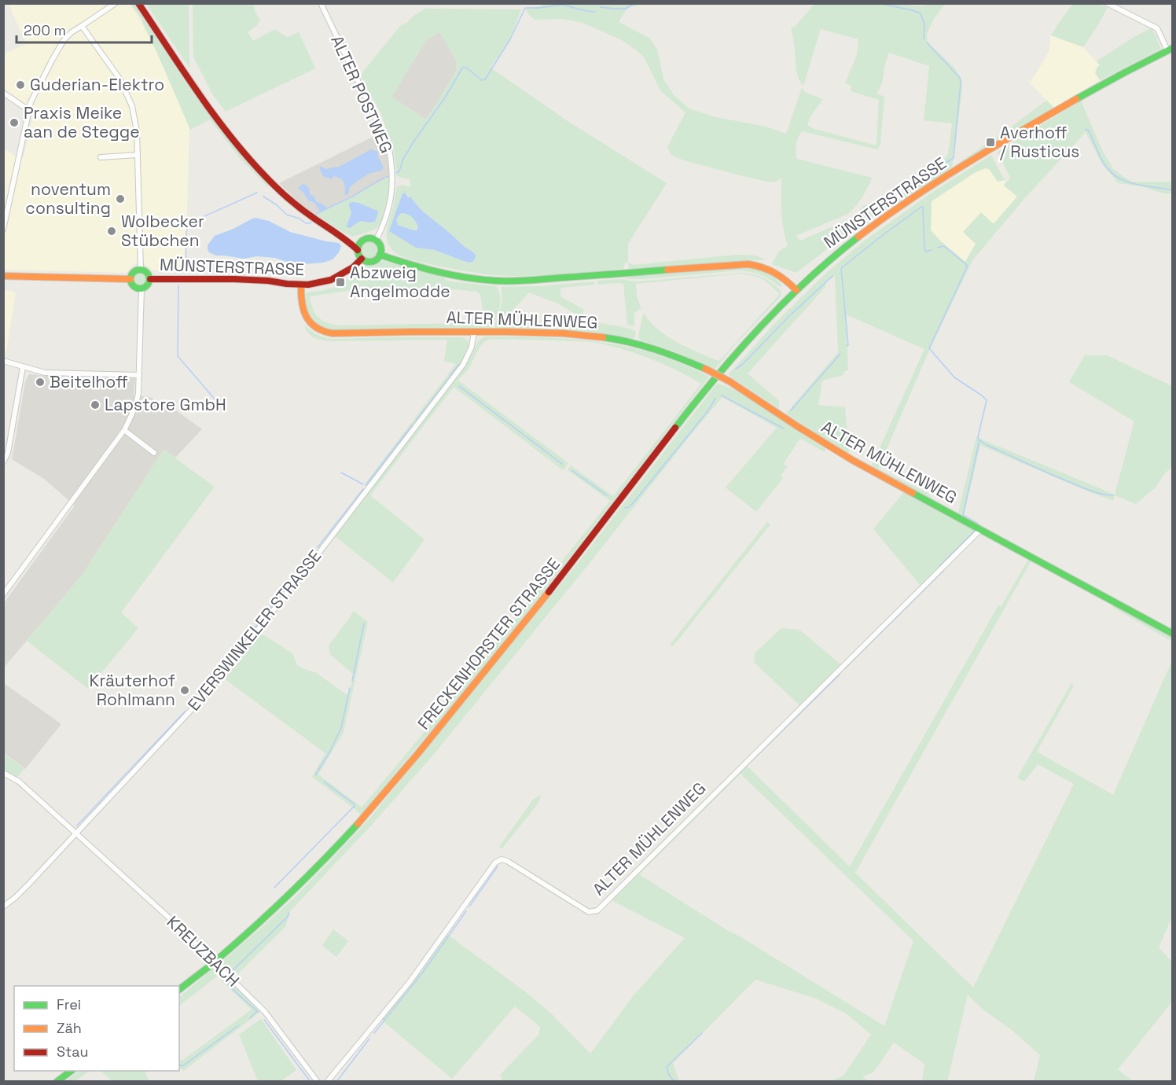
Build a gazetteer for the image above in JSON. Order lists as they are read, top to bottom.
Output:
{
  "streets": {
    "main road": ["MÜNSTERSTRASSE", "ALTER MÜHLENWEG", "FRECKENHORSTER STRASSE"],
    "street": ["ALTER POSTWEG", "EVERSWINKELER STRASSE", "KREUZBACH"]
  },
  "crossings": [
    ["ALTER POSTWEG", "MÜNSTERSTRASSE"],
    ["MÜNSTERSTRASSE", "ALTER MÜHLENWEG"],
    ["MÜNSTERSTRASSE", "FRECKENHORSTER STRASSE"],
    ["ALTER MÜHLENWEG", "EVERSWINKELER STRASSE"],
    ["EVERSWINKELER STRASSE", "KREUZBACH"]
  ],
  "places": {
    "other": [
      "Guderian-Elektro",
      "Praxis Meike aan de Stegge",
      "noventum consulting",
      "Wolbecker Stübchen",
      "Beitelhoff",
      "Lapstore GmbH",
      "Kräuterhof Rohlmann"
    ],
    "transit": ["Averhoff / Rusticus", "Abzweig Angelmodde"]
  },
  "legend": ["Frei", "Zäh", "Stau"],
  "scale_bar": "200 m"
}
